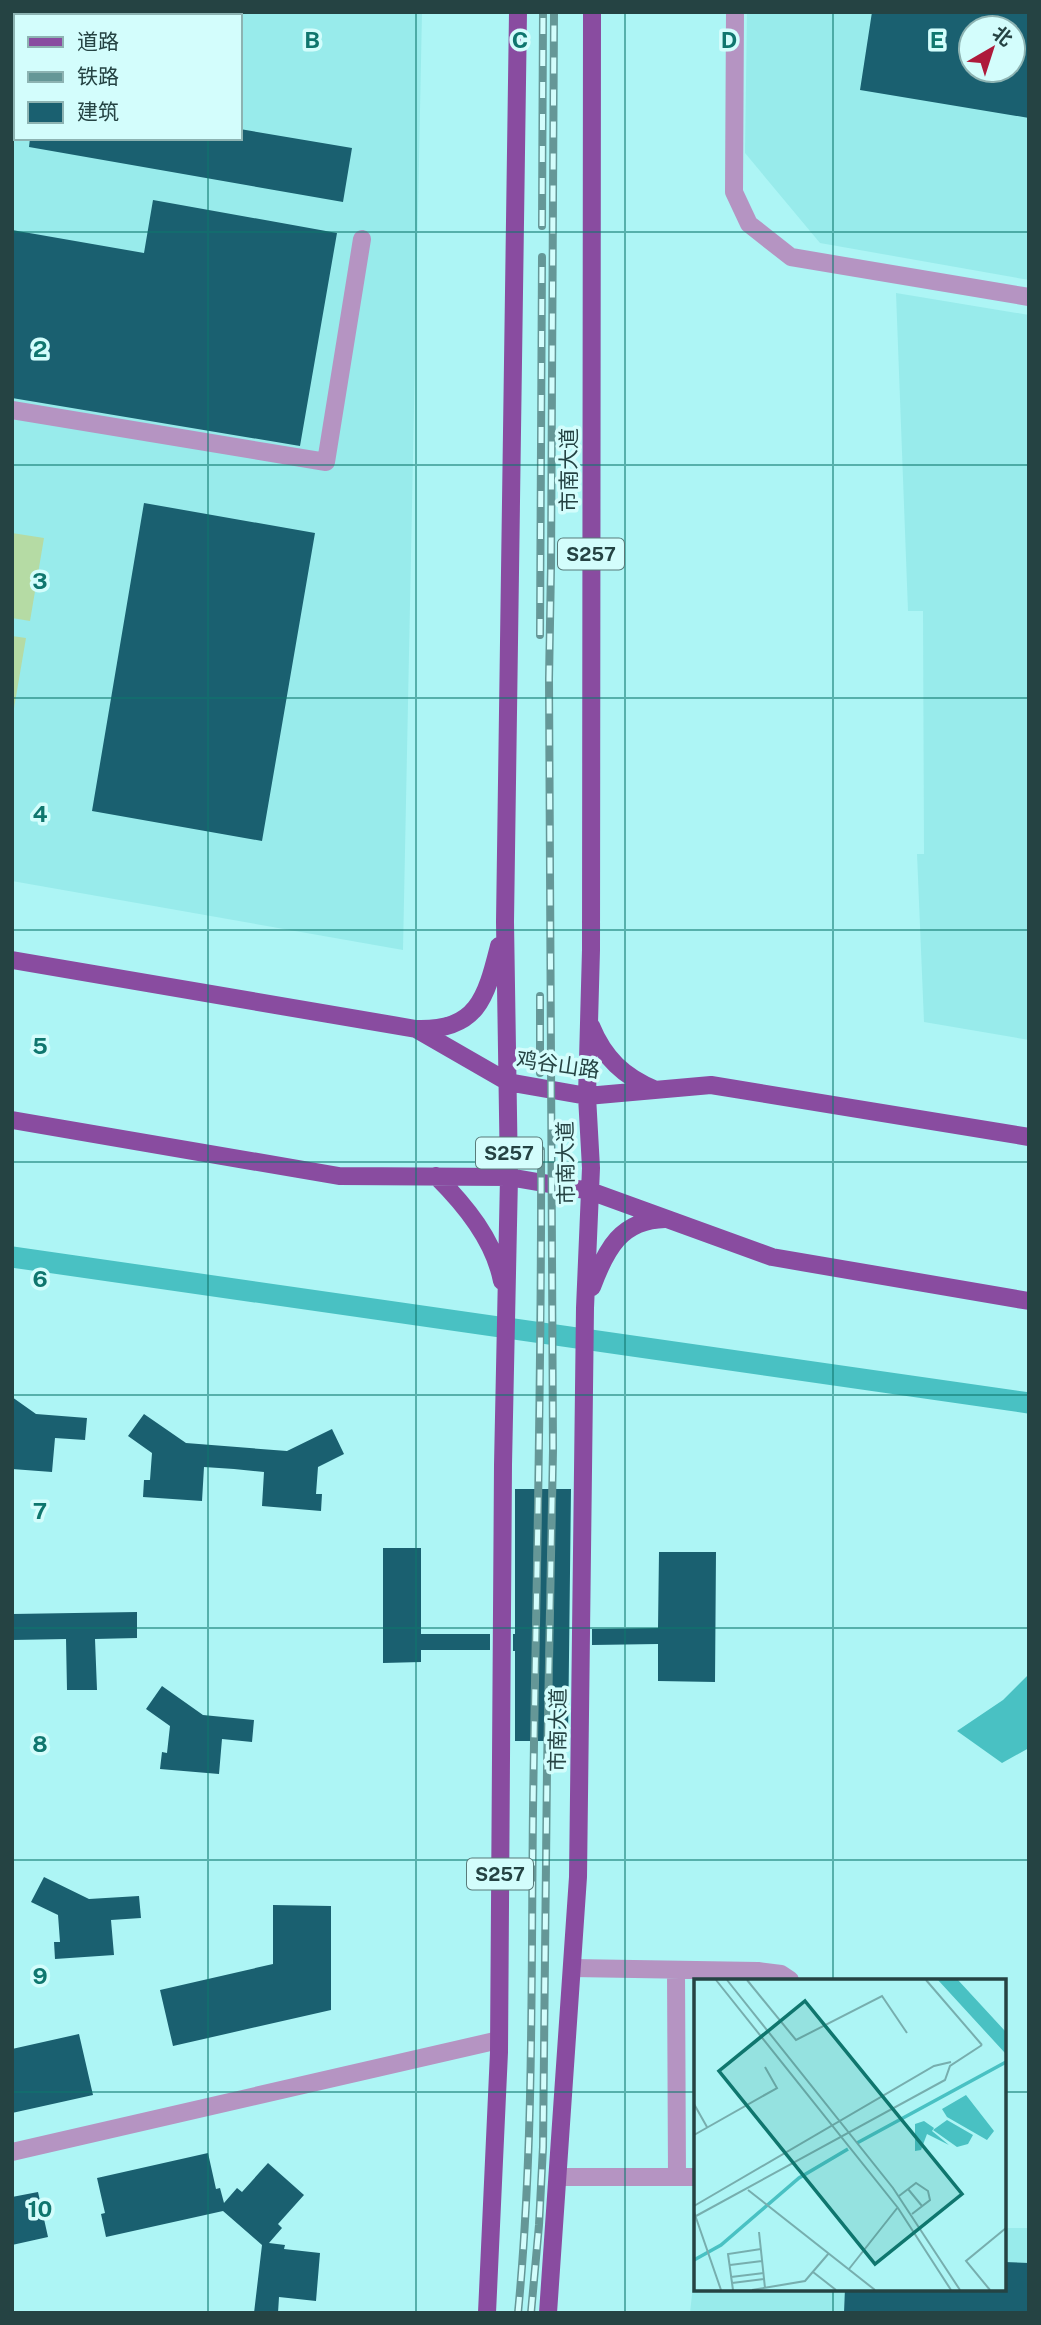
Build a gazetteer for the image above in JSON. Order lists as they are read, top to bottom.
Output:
{
  "streets": {
    "main road": ["市南大道", "S257", "鸡谷山路"]
  },
  "crossings": [
    ["市南大道", "鸡谷山路"],
    ["S257", "鸡谷山路"]
  ],
  "legend": ["道路", "铁路", "建筑"],
  "north": "top right",
  "grid": {
    "columns": [
      "B",
      "C",
      "D",
      "E"
    ],
    "rows": [
      "2",
      "3",
      "4",
      "5",
      "6",
      "7",
      "8",
      "9",
      "10"
    ]
  }
}
